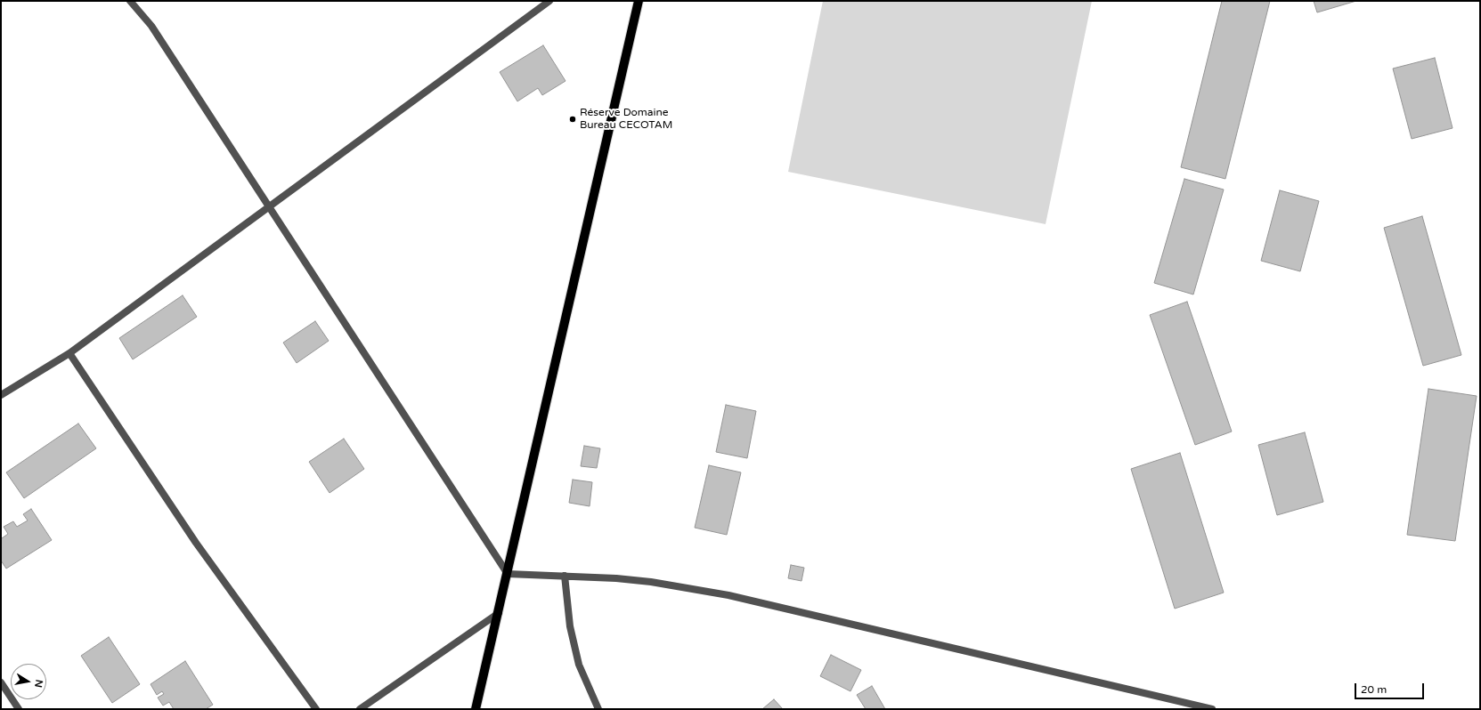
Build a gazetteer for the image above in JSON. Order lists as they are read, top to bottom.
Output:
{
  "places": ["Réserve Domaine Bureau CECOTAM"],
  "scale_bar": "20 m",
  "north": "right"
}
